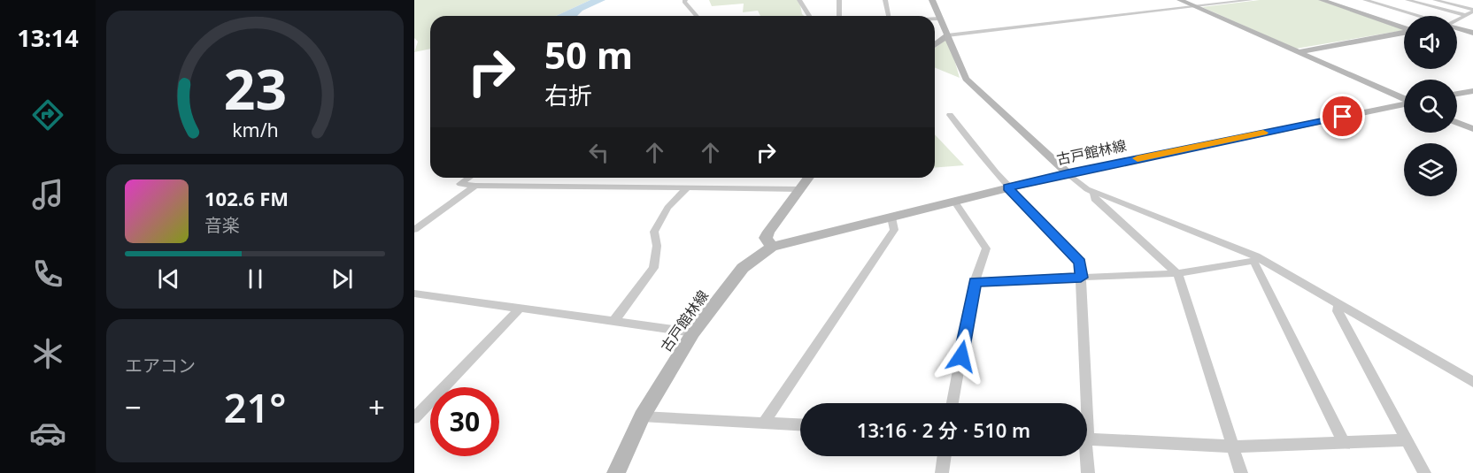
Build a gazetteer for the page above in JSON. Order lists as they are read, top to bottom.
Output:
{
  "streets": {
    "main road": ["古戸館林線"]
  },
  "page": {
    "tabs": "13:14",
    "turn": ["50 m", "右折"],
    "song": ["102.6 FM", "音楽"],
    "tile": "エアコン",
    "heat": ["−", "21°", "+"],
    "limit": "30",
    "trip": "13:16 · 2 分 · 510 m",
    "gauge": ["23", "km/h"]
  }
}
